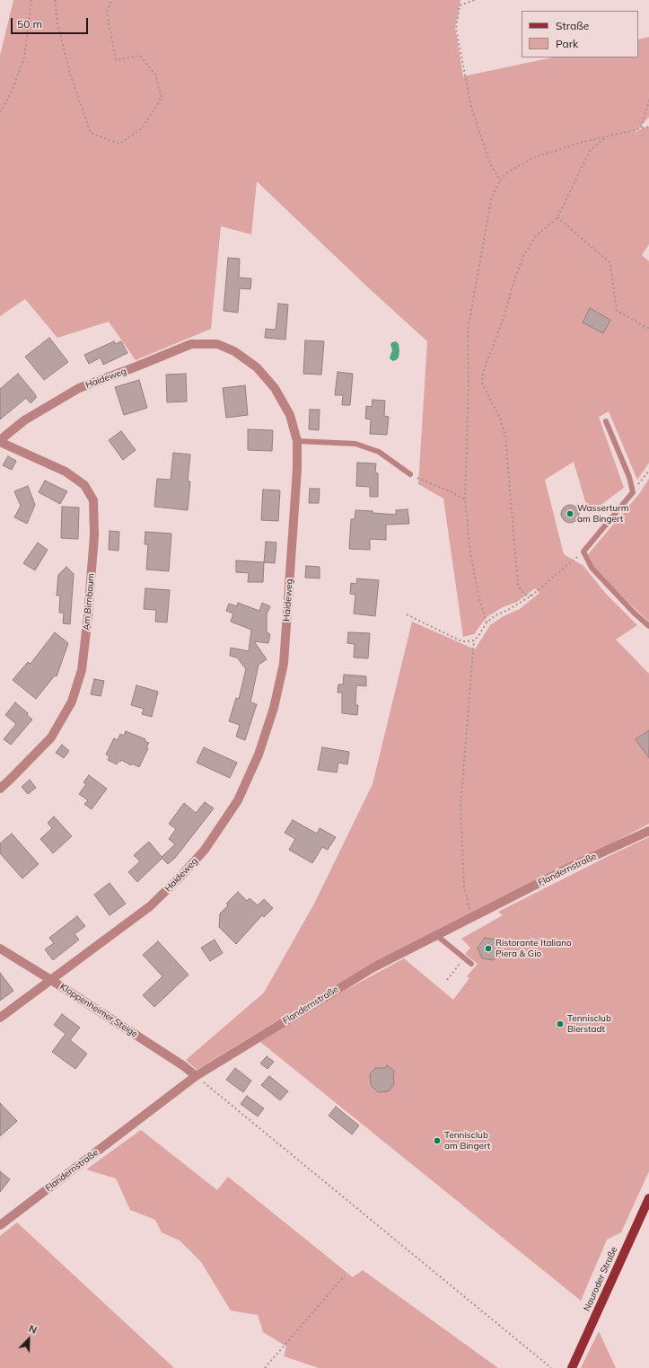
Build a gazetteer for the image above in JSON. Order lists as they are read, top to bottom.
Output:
{
  "streets": {
    "main road": ["Nauroder Straße"],
    "street": [
      "Haideweg",
      "Am Birnbaum",
      "Flandernstraße",
      "Kloppenheimer Steige"
    ]
  },
  "crossings": [
    ["Haideweg", "Am Birnbaum"],
    ["Haideweg", "Kloppenheimer Steige"],
    ["Flandernstraße", "Kloppenheimer Steige"]
  ],
  "places": [
    "Wasserturm am Bingert",
    "Ristorante Italiano Piera & Gio",
    "Tennisclub Bierstadt",
    "Tennisclub am Bingert"
  ],
  "legend": ["Straße", "Park"],
  "scale_bar": "50 m",
  "north": "top right"
}
